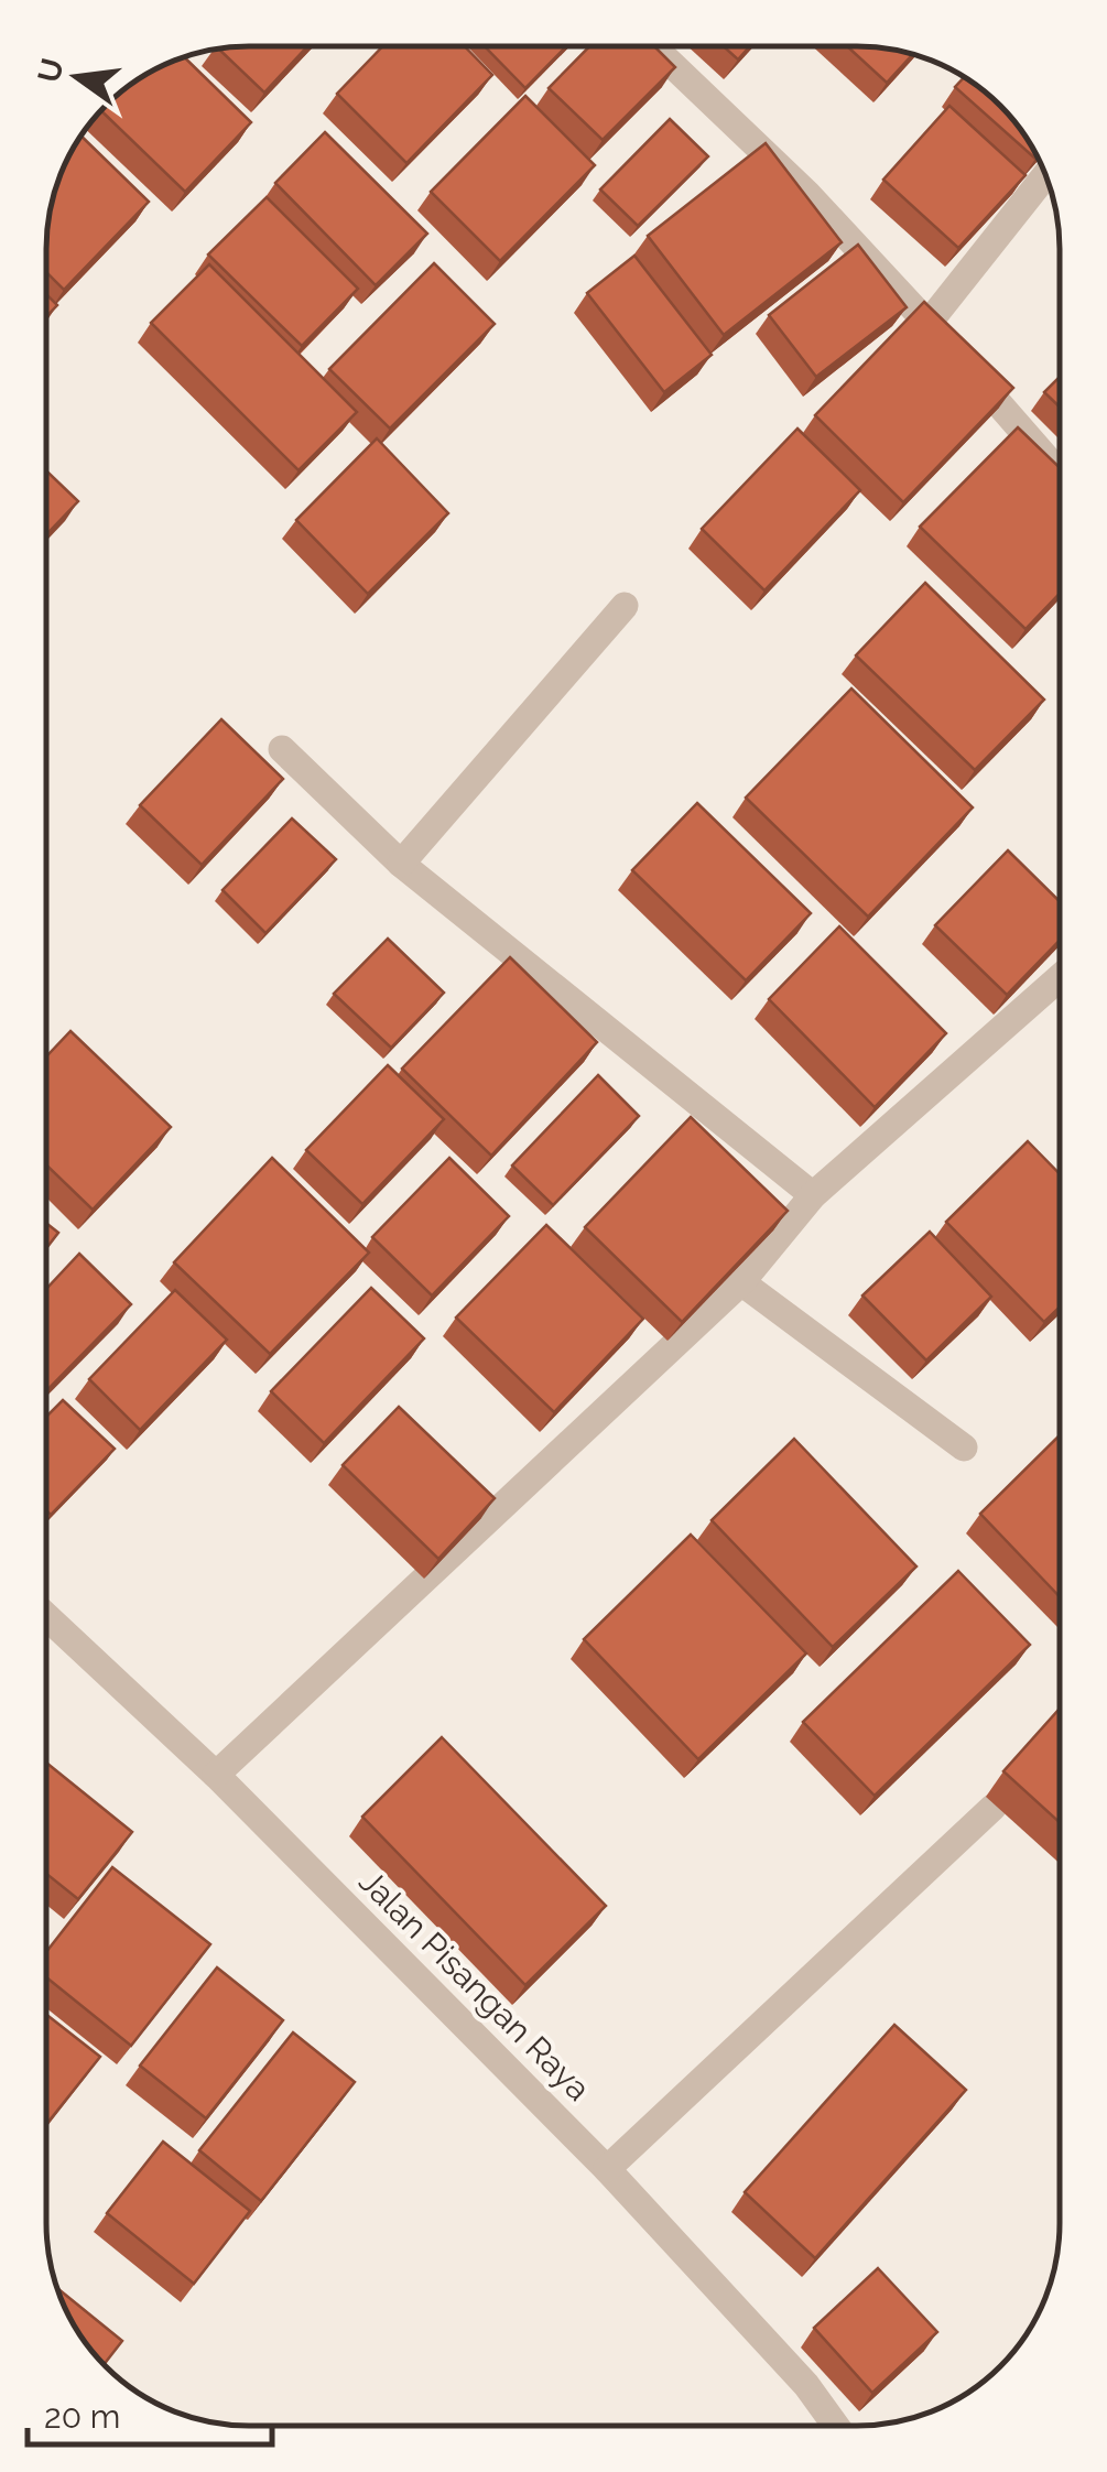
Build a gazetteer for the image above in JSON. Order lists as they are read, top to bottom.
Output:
{
  "streets": {
    "street": ["Jalan Pisangan Raya"]
  },
  "scale_bar": "20 m",
  "north": "left"
}
